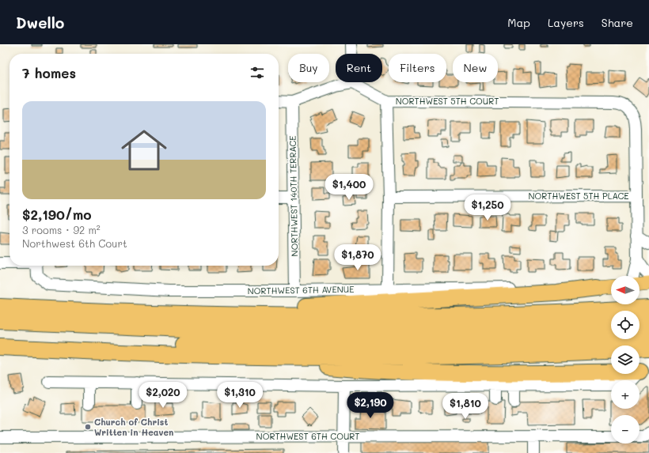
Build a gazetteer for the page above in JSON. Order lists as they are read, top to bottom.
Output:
{
  "streets": {
    "main road": ["NORTHWEST 6TH AVENUE"],
    "street": [
      "NORTHWEST 5TH COURT",
      "NORTHWEST 140TH TERRACE",
      "NORTHWEST 5TH PLACE",
      "NORTHWEST 6TH COURT"
    ]
  },
  "crossings": [
    ["NORTHWEST 5TH COURT", "NORTHWEST 5TH PLACE"],
    ["NORTHWEST 140TH TERRACE", "NORTHWEST 6TH AVENUE"]
  ],
  "places": ["Church of Christ Written in Heaven"],
  "north": "left",
  "page": {
    "header": "Dwello",
    "nav": ["Map", "Layers", "Share"],
    "chip": [
      "Buy",
      "Rent",
      "Filters",
      "New"
    ],
    "heading": "7 homes",
    "list": [
      {
        "name": "$2,190/mo",
        "note": "3 rooms · 92 m² · Northwest 6th Court"
      }
    ],
    "price": [
      "$1,400",
      "$1,250",
      "$1,870",
      "$2,020",
      "$1,310",
      "$2,190",
      "$1,810"
    ],
    "map_buttons": ["+", "−"]
  }
}
